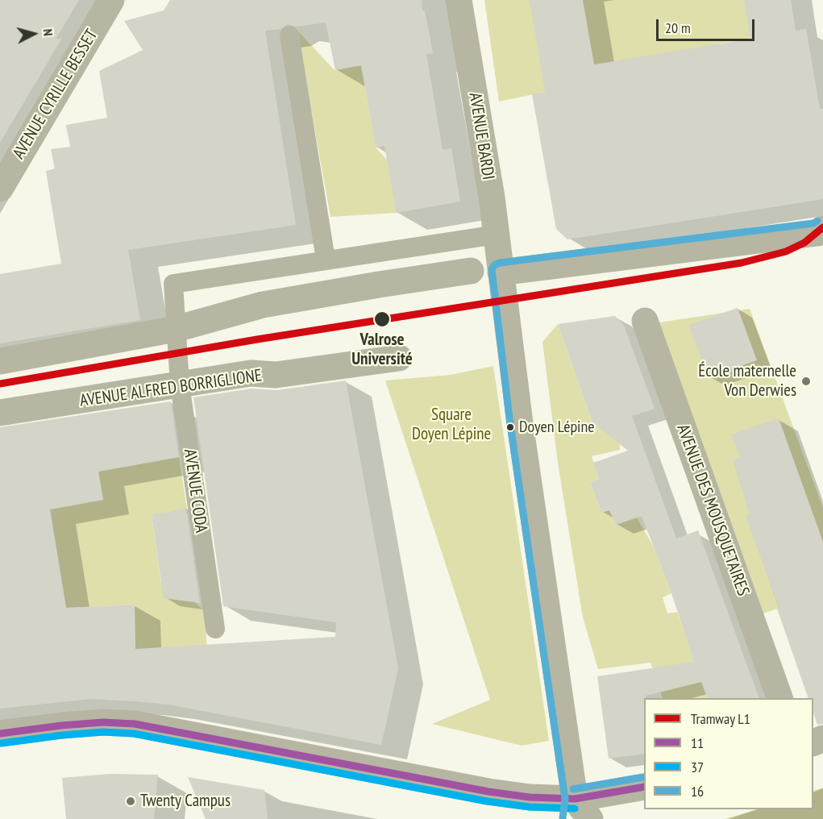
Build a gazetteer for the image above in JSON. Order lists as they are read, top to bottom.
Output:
{
  "streets": {
    "street": [
      "AVENUE CYRILLE BESSET",
      "AVENUE BARDI",
      "AVENUE ALFRED BORRIGLIONE",
      "AVENUE DES MOUSQUETAIRES"
    ],
    "lane": ["AVENUE CODA"]
  },
  "crossings": [
    ["AVENUE ALFRED BORRIGLIONE", "AVENUE CODA"]
  ],
  "parks": ["Square Doyen Lépine"],
  "places": [
    "Valrose Université",
    "École maternelle Von Derwies",
    "Doyen Lépine",
    "Twenty Campus"
  ],
  "lines": [
    "transit line 16",
    "tram line L1",
    "transit line 11",
    "transit line 37"
  ],
  "legend": [
    "Tramway L1",
    "11",
    "37",
    "16"
  ],
  "scale_bar": "20 m",
  "north": "right"
}
